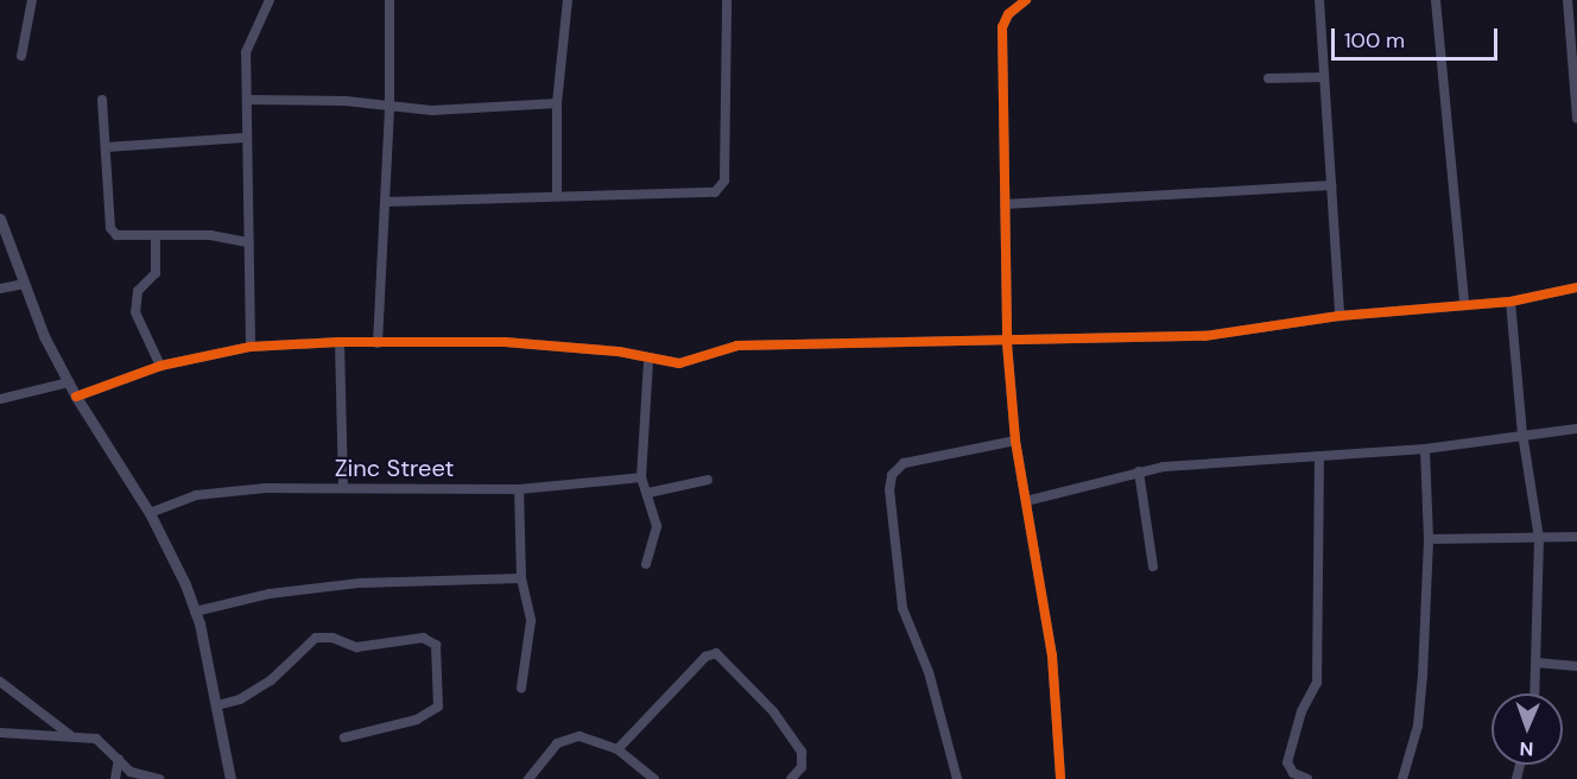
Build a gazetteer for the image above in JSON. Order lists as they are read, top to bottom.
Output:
{
  "streets": {
    "street": ["Zinc Street"]
  },
  "scale_bar": "100 m",
  "north": "bottom"
}
